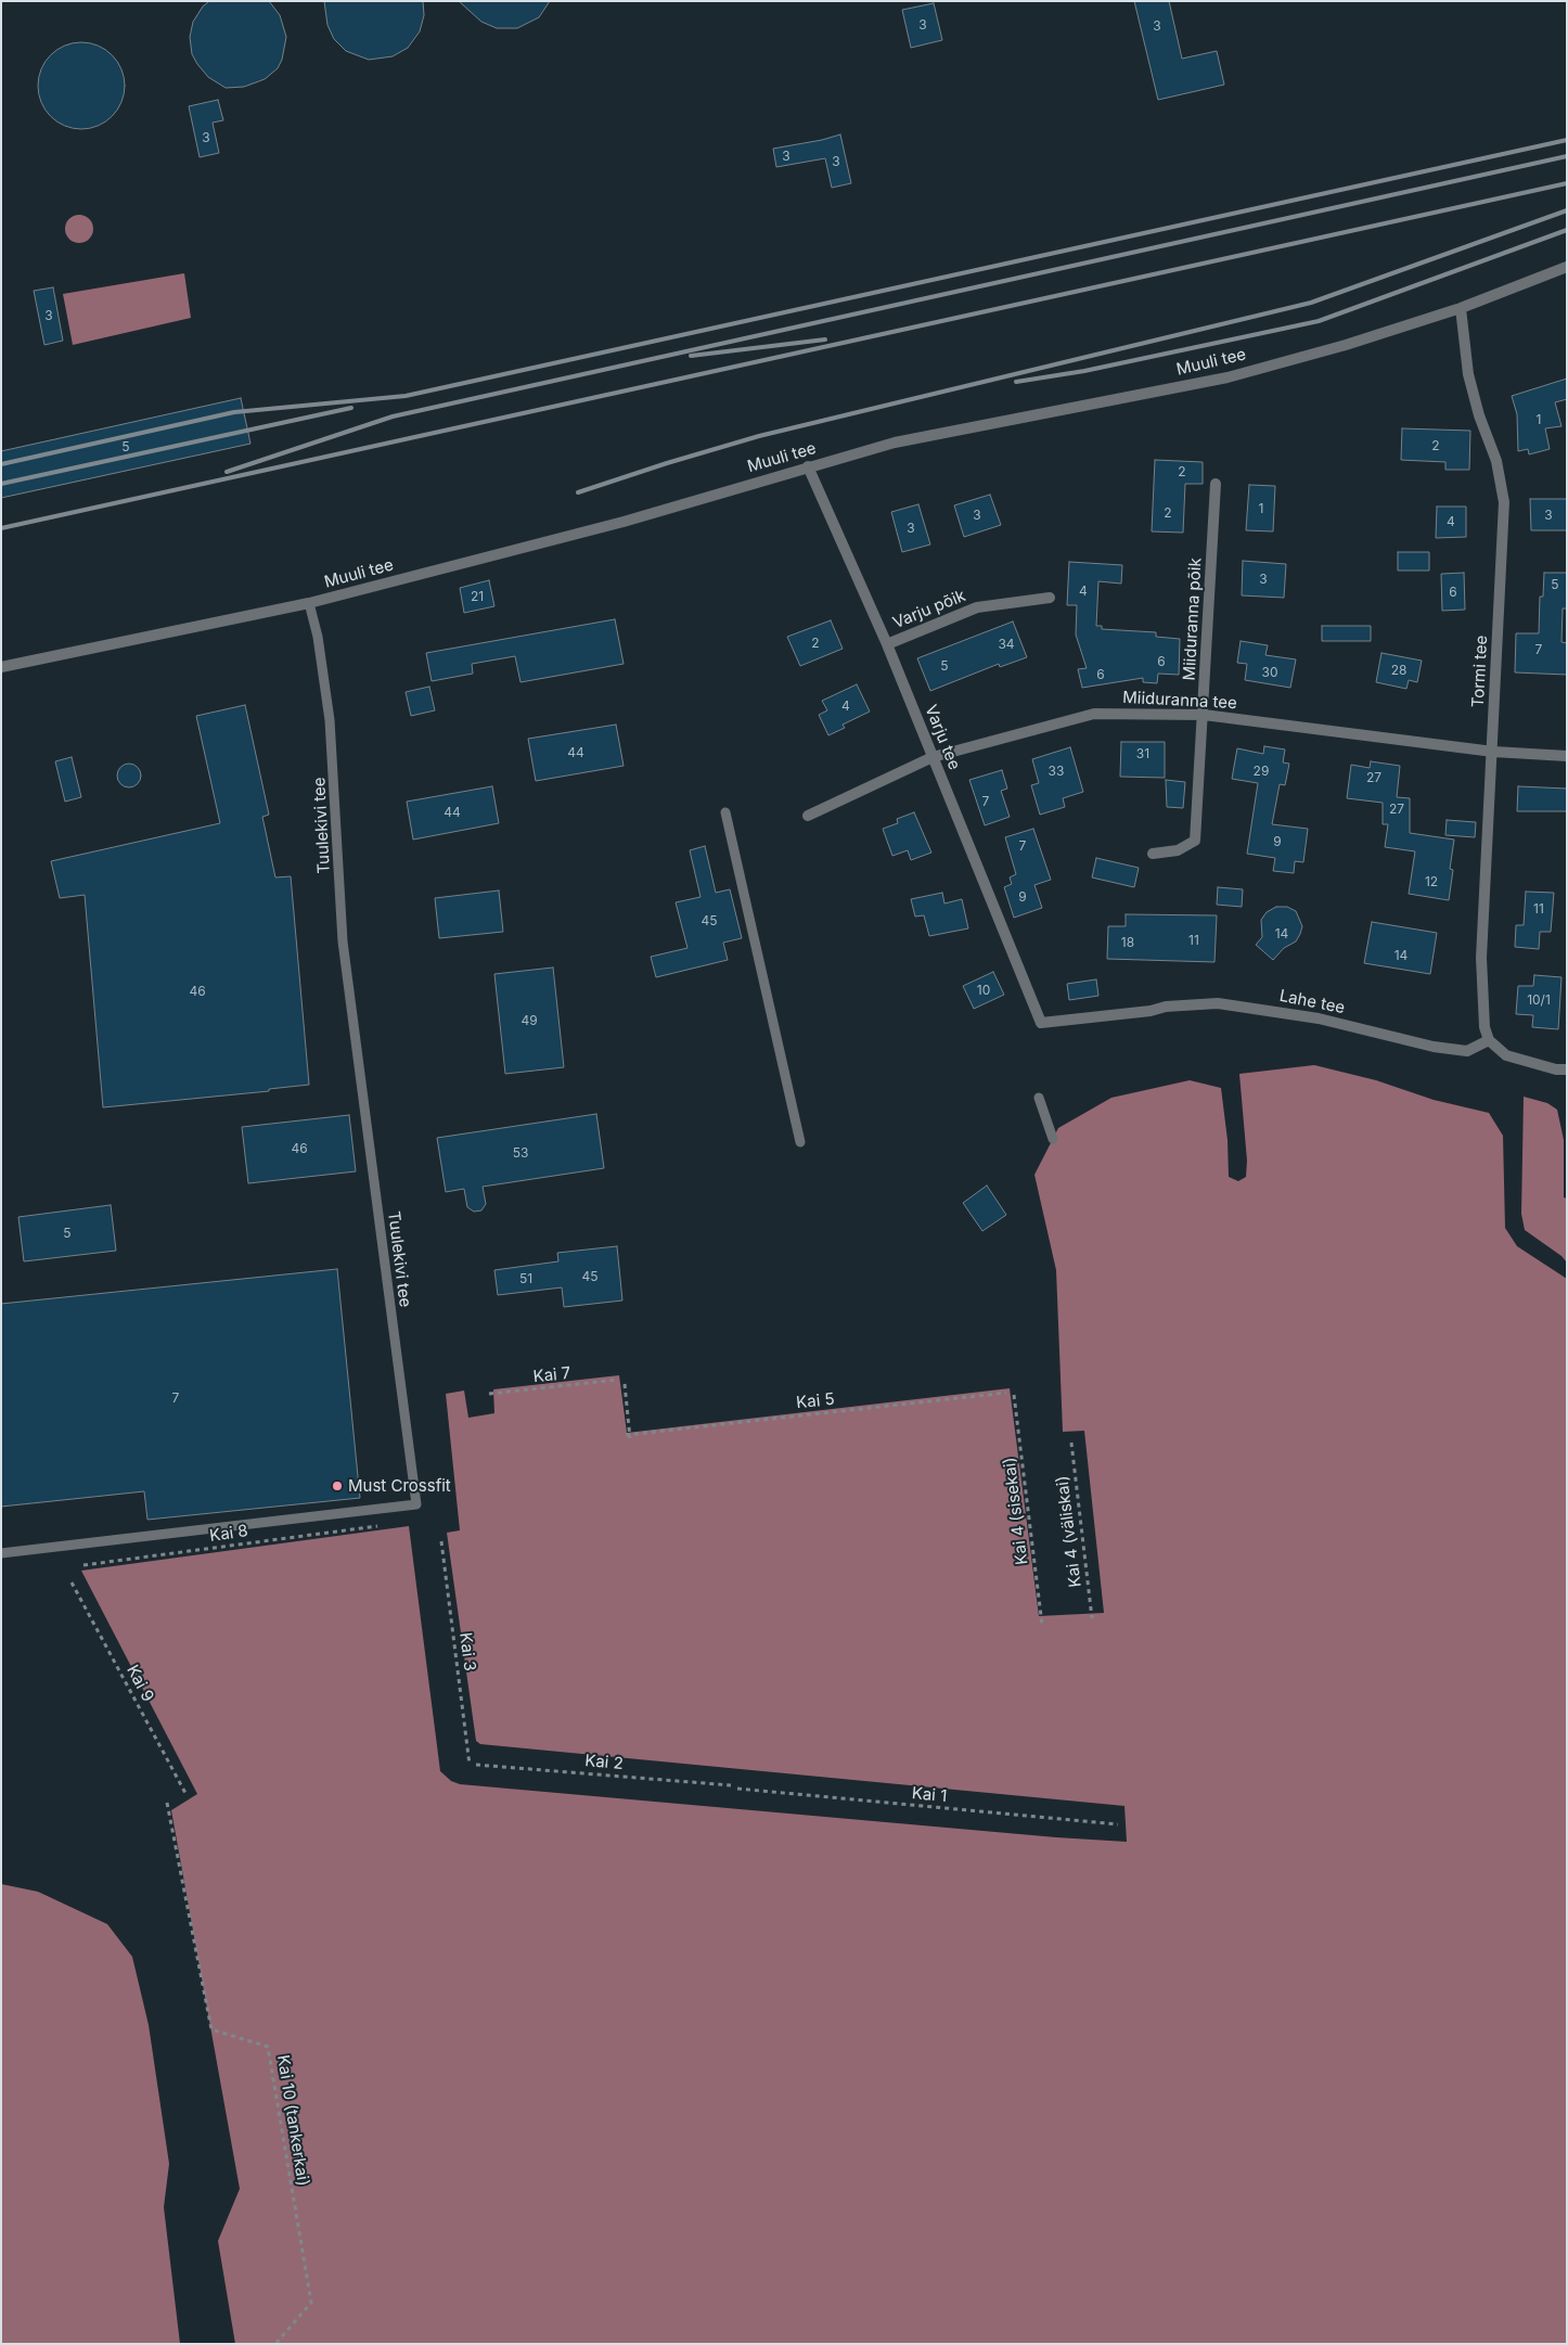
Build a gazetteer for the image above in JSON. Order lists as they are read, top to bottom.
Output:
{
  "streets": {
    "street": [
      "Muuli tee",
      "Varju põik",
      "Miiduranna põik",
      "Tormi tee",
      "Miiduranna tee",
      "Varju tee",
      "Lahe tee"
    ],
    "lane": ["Tuulekivi tee"],
    "path": [
      "Kai 7",
      "Kai 5",
      "Kai 4 (sisekai)",
      "Kai 4 (väliskai)",
      "Kai 8",
      "Kai 3",
      "Kai 9",
      "Kai 2",
      "Kai 1",
      "Kai 10 (tankerkai)"
    ]
  },
  "crossings": [
    ["Muuli tee", "Tormi tee"],
    ["Muuli tee", "Varju tee"],
    ["Muuli tee", "Tuulekivi tee"],
    ["Varju põik", "Varju tee"],
    ["Miiduranna põik", "Miiduranna tee"],
    ["Tormi tee", "Miiduranna tee"],
    ["Tormi tee", "Lahe tee"],
    ["Miiduranna tee", "Varju tee"],
    ["Varju tee", "Lahe tee"]
  ],
  "places": ["Must Crossfit"],
  "house_numbers": [
    "3",
    "3",
    "3",
    "3",
    "3",
    "3",
    "1",
    "2",
    "5",
    "2",
    "1",
    "2",
    "3",
    "3",
    "4",
    "3",
    "3",
    "5",
    "4",
    "6",
    "21",
    "2",
    "34",
    "7",
    "6",
    "5",
    "28",
    "30",
    "6",
    "4",
    "44",
    "31",
    "33",
    "29",
    "27",
    "7",
    "27",
    "44",
    "9",
    "7",
    "12",
    "9",
    "11",
    "45",
    "14",
    "11",
    "18",
    "14",
    "10",
    "46",
    "10/1",
    "49",
    "46",
    "53",
    "5",
    "45",
    "51",
    "7"
  ]
}
